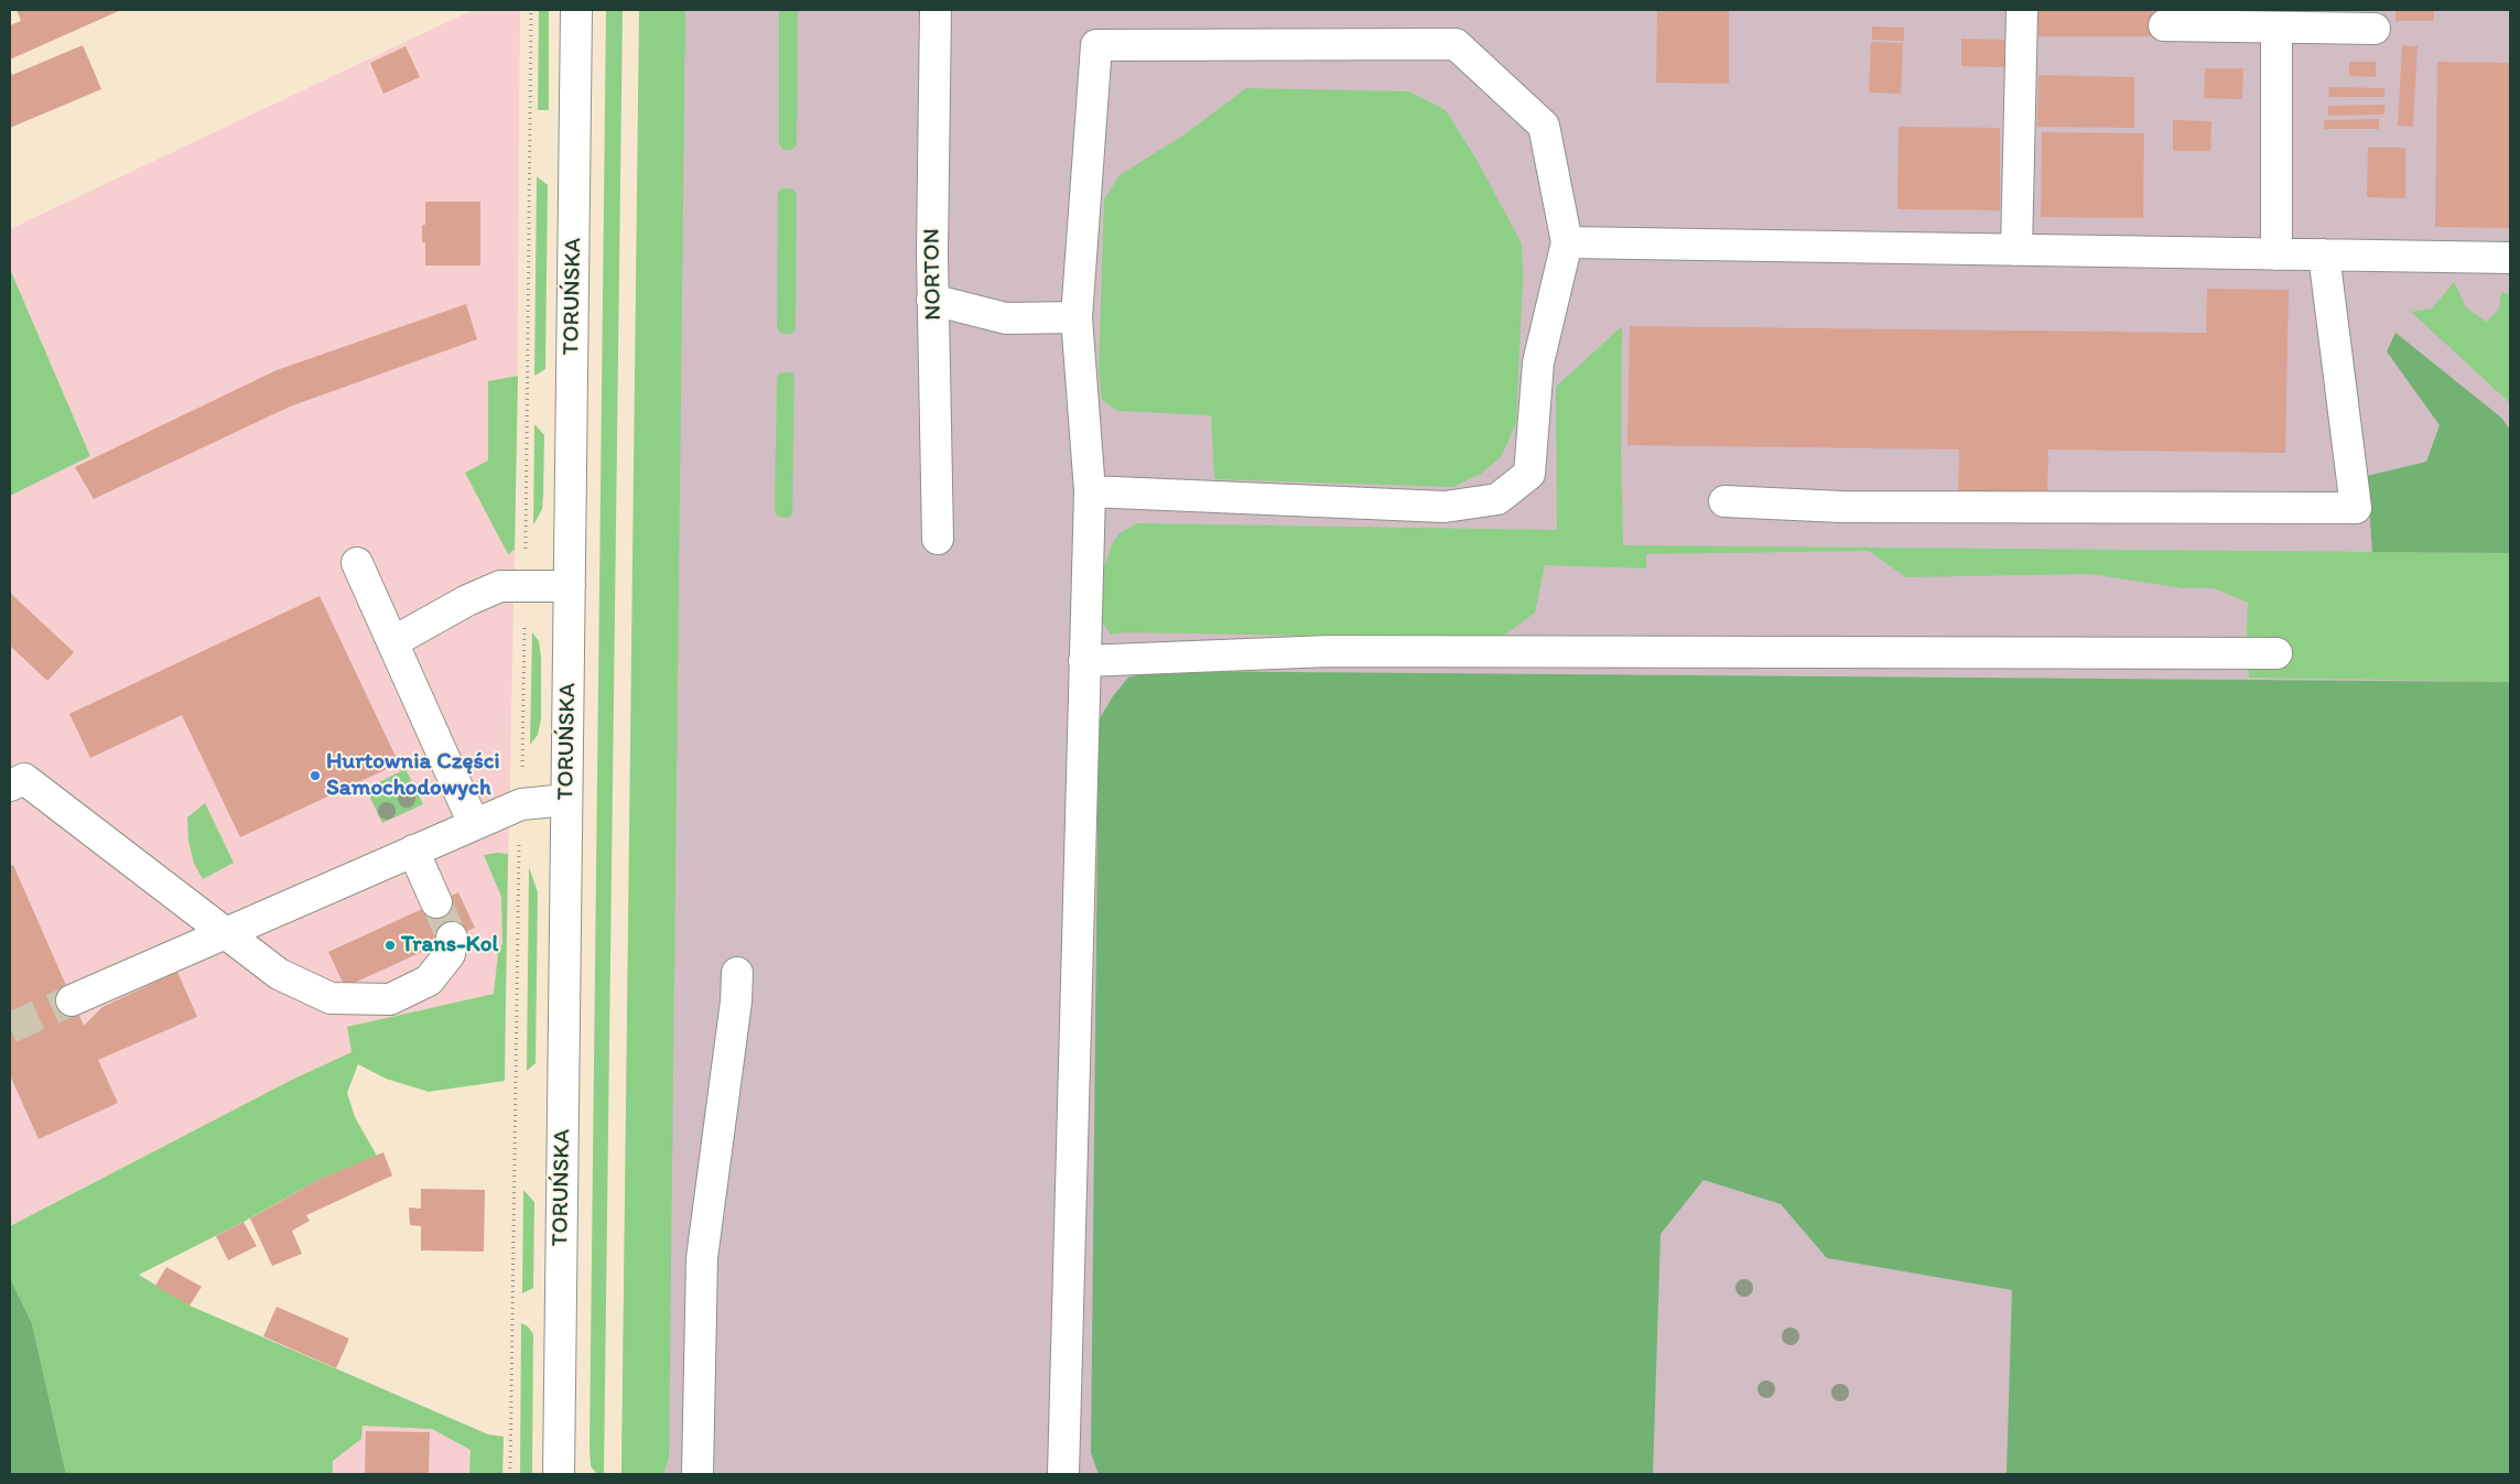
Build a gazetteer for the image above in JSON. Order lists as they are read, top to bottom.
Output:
{
  "streets": {
    "street": ["NORTON", "TORUŃSKA"]
  },
  "places": ["Hurtownia Części Samochodowych", "Trans-Kol"]
}
